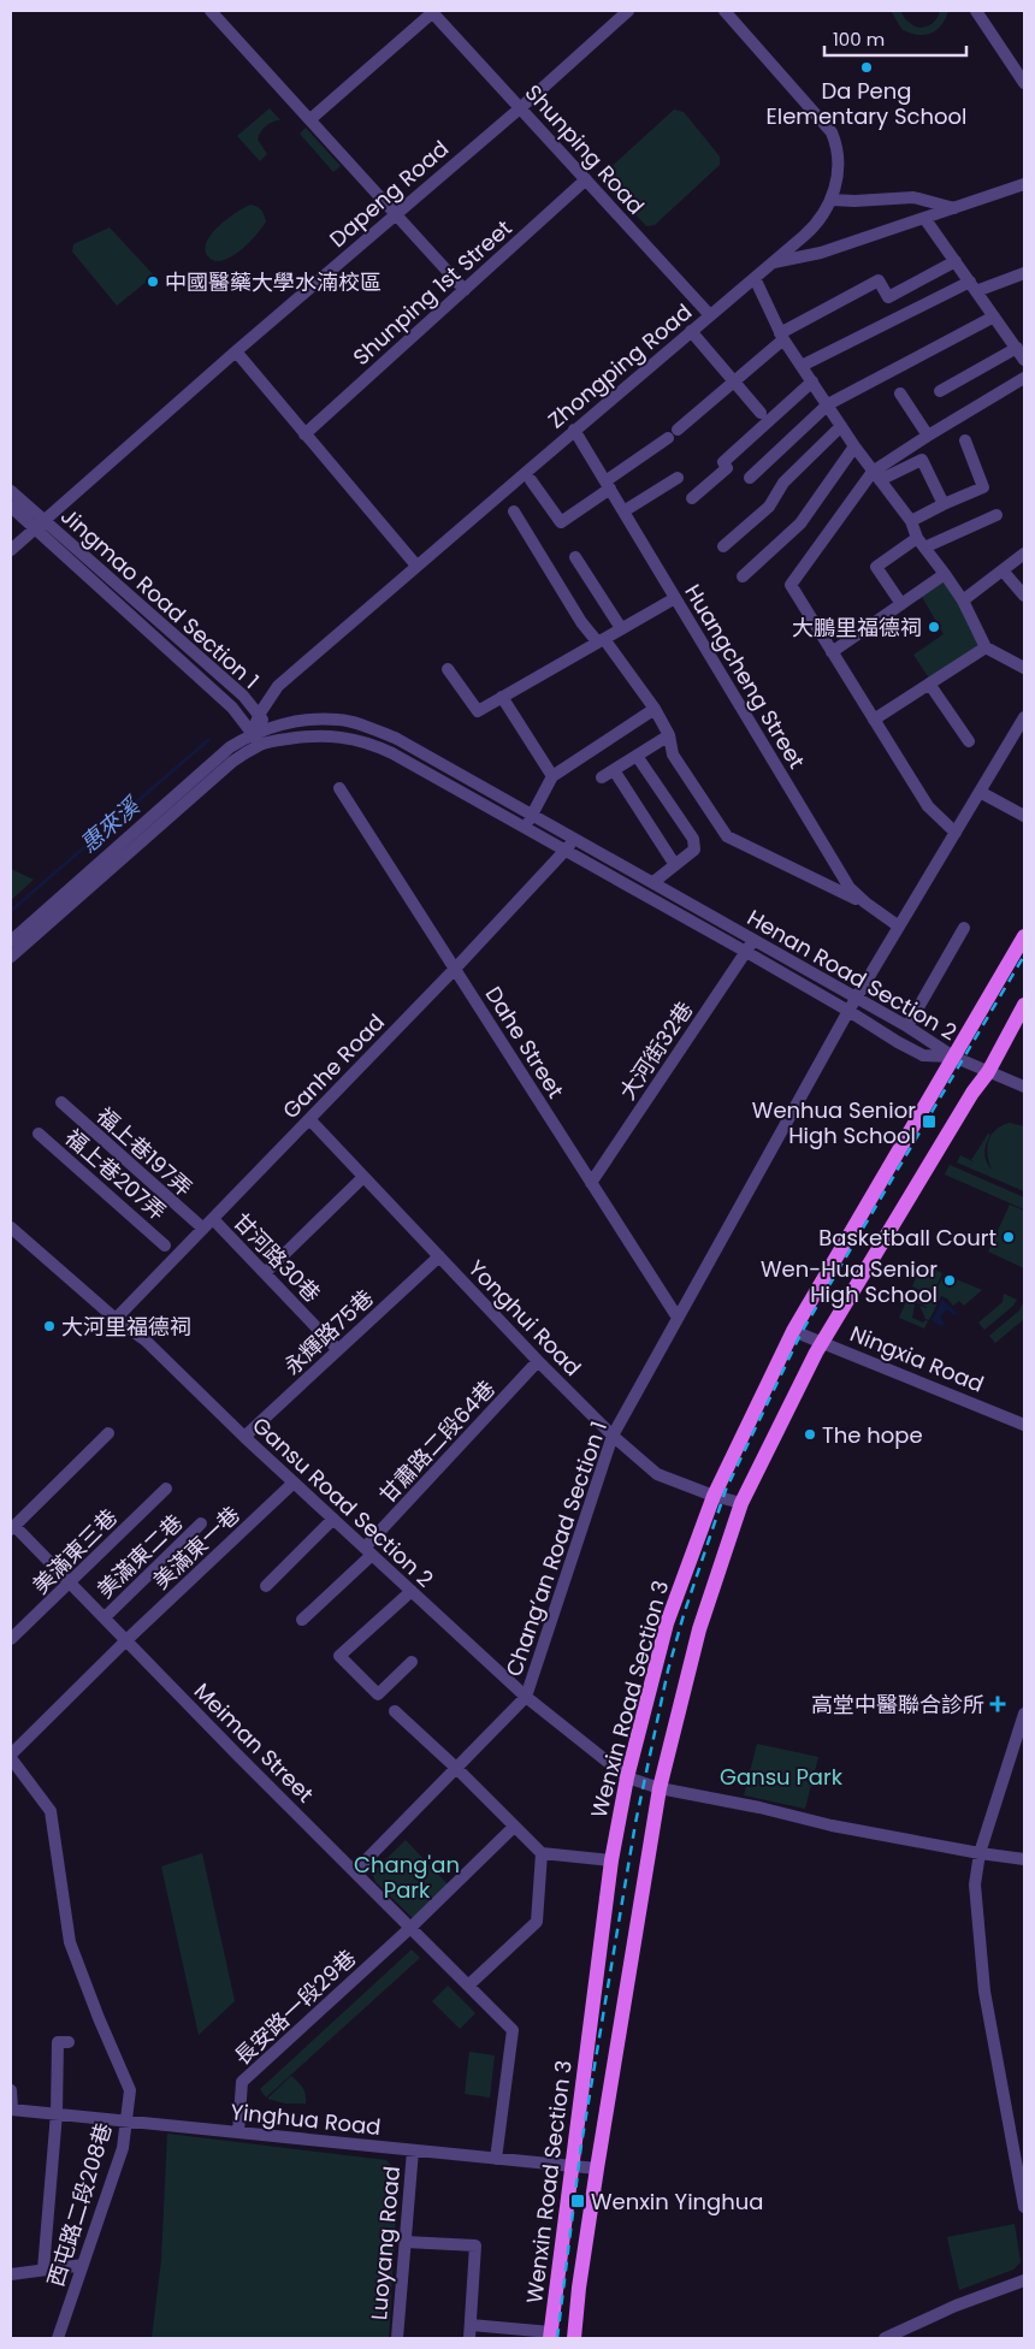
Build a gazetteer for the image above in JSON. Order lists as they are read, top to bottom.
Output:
{
  "streets": {
    "main road": ["Wenxin Road Section 3"],
    "street": [
      "Shunping Road",
      "Dapeng Road",
      "Shunping 1st Street",
      "Zhongping Road",
      "Jingmao Road Section 1",
      "Huangcheng Street",
      "Henan Road Section 2",
      "Dahe Street",
      "大河街32巷",
      "Ganhe Road",
      "福上巷197弄",
      "福上巷207弄",
      "甘河路30巷",
      "Yonghui Road",
      "永輝路75巷",
      "Ningxia Road",
      "甘肅路二段64巷",
      "Gansu Road Section 2",
      "美滿東一巷",
      "Chang’an Road Section 1",
      "美滿東三巷",
      "美滿東二巷",
      "Meiman Street",
      "長安路一段29巷",
      "Yinghua Road",
      "西屯路二段208巷",
      "Luoyang Road"
    ]
  },
  "crossings": [
    ["Shunping Road", "Dapeng Road"],
    ["Shunping Road", "Shunping 1st Street"],
    ["Shunping Road", "Zhongping Road"],
    ["Dapeng Road", "Jingmao Road Section 1"],
    ["Zhongping Road", "Jingmao Road Section 1"],
    ["Zhongping Road", "Huangcheng Street"],
    ["Zhongping Road", "Henan Road Section 2"],
    ["Jingmao Road Section 1", "Henan Road Section 2"],
    ["Huangcheng Street", "Chang’an Road Section 1"],
    ["Henan Road Section 2", "大河街32巷"],
    ["Henan Road Section 2", "Ganhe Road"],
    ["Henan Road Section 2", "Chang’an Road Section 1"],
    ["Henan Road Section 2", "Wenxin Road Section 3"],
    ["Dahe Street", "大河街32巷"],
    ["Dahe Street", "Ganhe Road"],
    ["Dahe Street", "Chang’an Road Section 1"],
    ["Ganhe Road", "福上巷197弄"],
    ["Ganhe Road", "甘河路30巷"],
    ["Ganhe Road", "Yonghui Road"],
    ["Ganhe Road", "Gansu Road Section 2"],
    ["甘河路30巷", "永輝路75巷"],
    ["Yonghui Road", "永輝路75巷"],
    ["Yonghui Road", "甘肅路二段64巷"],
    ["Yonghui Road", "Chang’an Road Section 1"],
    ["Yonghui Road", "Wenxin Road Section 3"],
    ["永輝路75巷", "Gansu Road Section 2"],
    ["Ningxia Road", "Wenxin Road Section 3"],
    ["甘肅路二段64巷", "Gansu Road Section 2"],
    ["Gansu Road Section 2", "美滿東一巷"],
    ["Gansu Road Section 2", "Chang’an Road Section 1"],
    ["Gansu Road Section 2", "Wenxin Road Section 3"],
    ["美滿東一巷", "Meiman Street"],
    ["美滿東一巷", "西屯路二段208巷"],
    ["Chang’an Road Section 1", "Meiman Street"],
    ["美滿東三巷", "Meiman Street"],
    ["美滿東二巷", "Meiman Street"],
    ["Wenxin Road Section 3", "Yinghua Road"],
    ["Meiman Street", "長安路一段29巷"],
    ["Meiman Street", "Yinghua Road"],
    ["長安路一段29巷", "Yinghua Road"],
    ["Yinghua Road", "西屯路二段208巷"],
    ["Yinghua Road", "Luoyang Road"]
  ],
  "water": ["惠來溪"],
  "parks": ["Gansu Park", "Chang'an Park"],
  "places": {
    "other": [
      "Da Peng Elementary School",
      "中國醫藥大學水湳校區",
      "大鵬里福德祠",
      "Basketball Court",
      "Wen-Hua Senior High School",
      "大河里福德祠",
      "The hope"
    ],
    "transit": ["Wenhua Senior High School", "Wenxin Yinghua"],
    "health": ["高堂中醫聯合診所"]
  },
  "scale_bar": "100 m"
}
